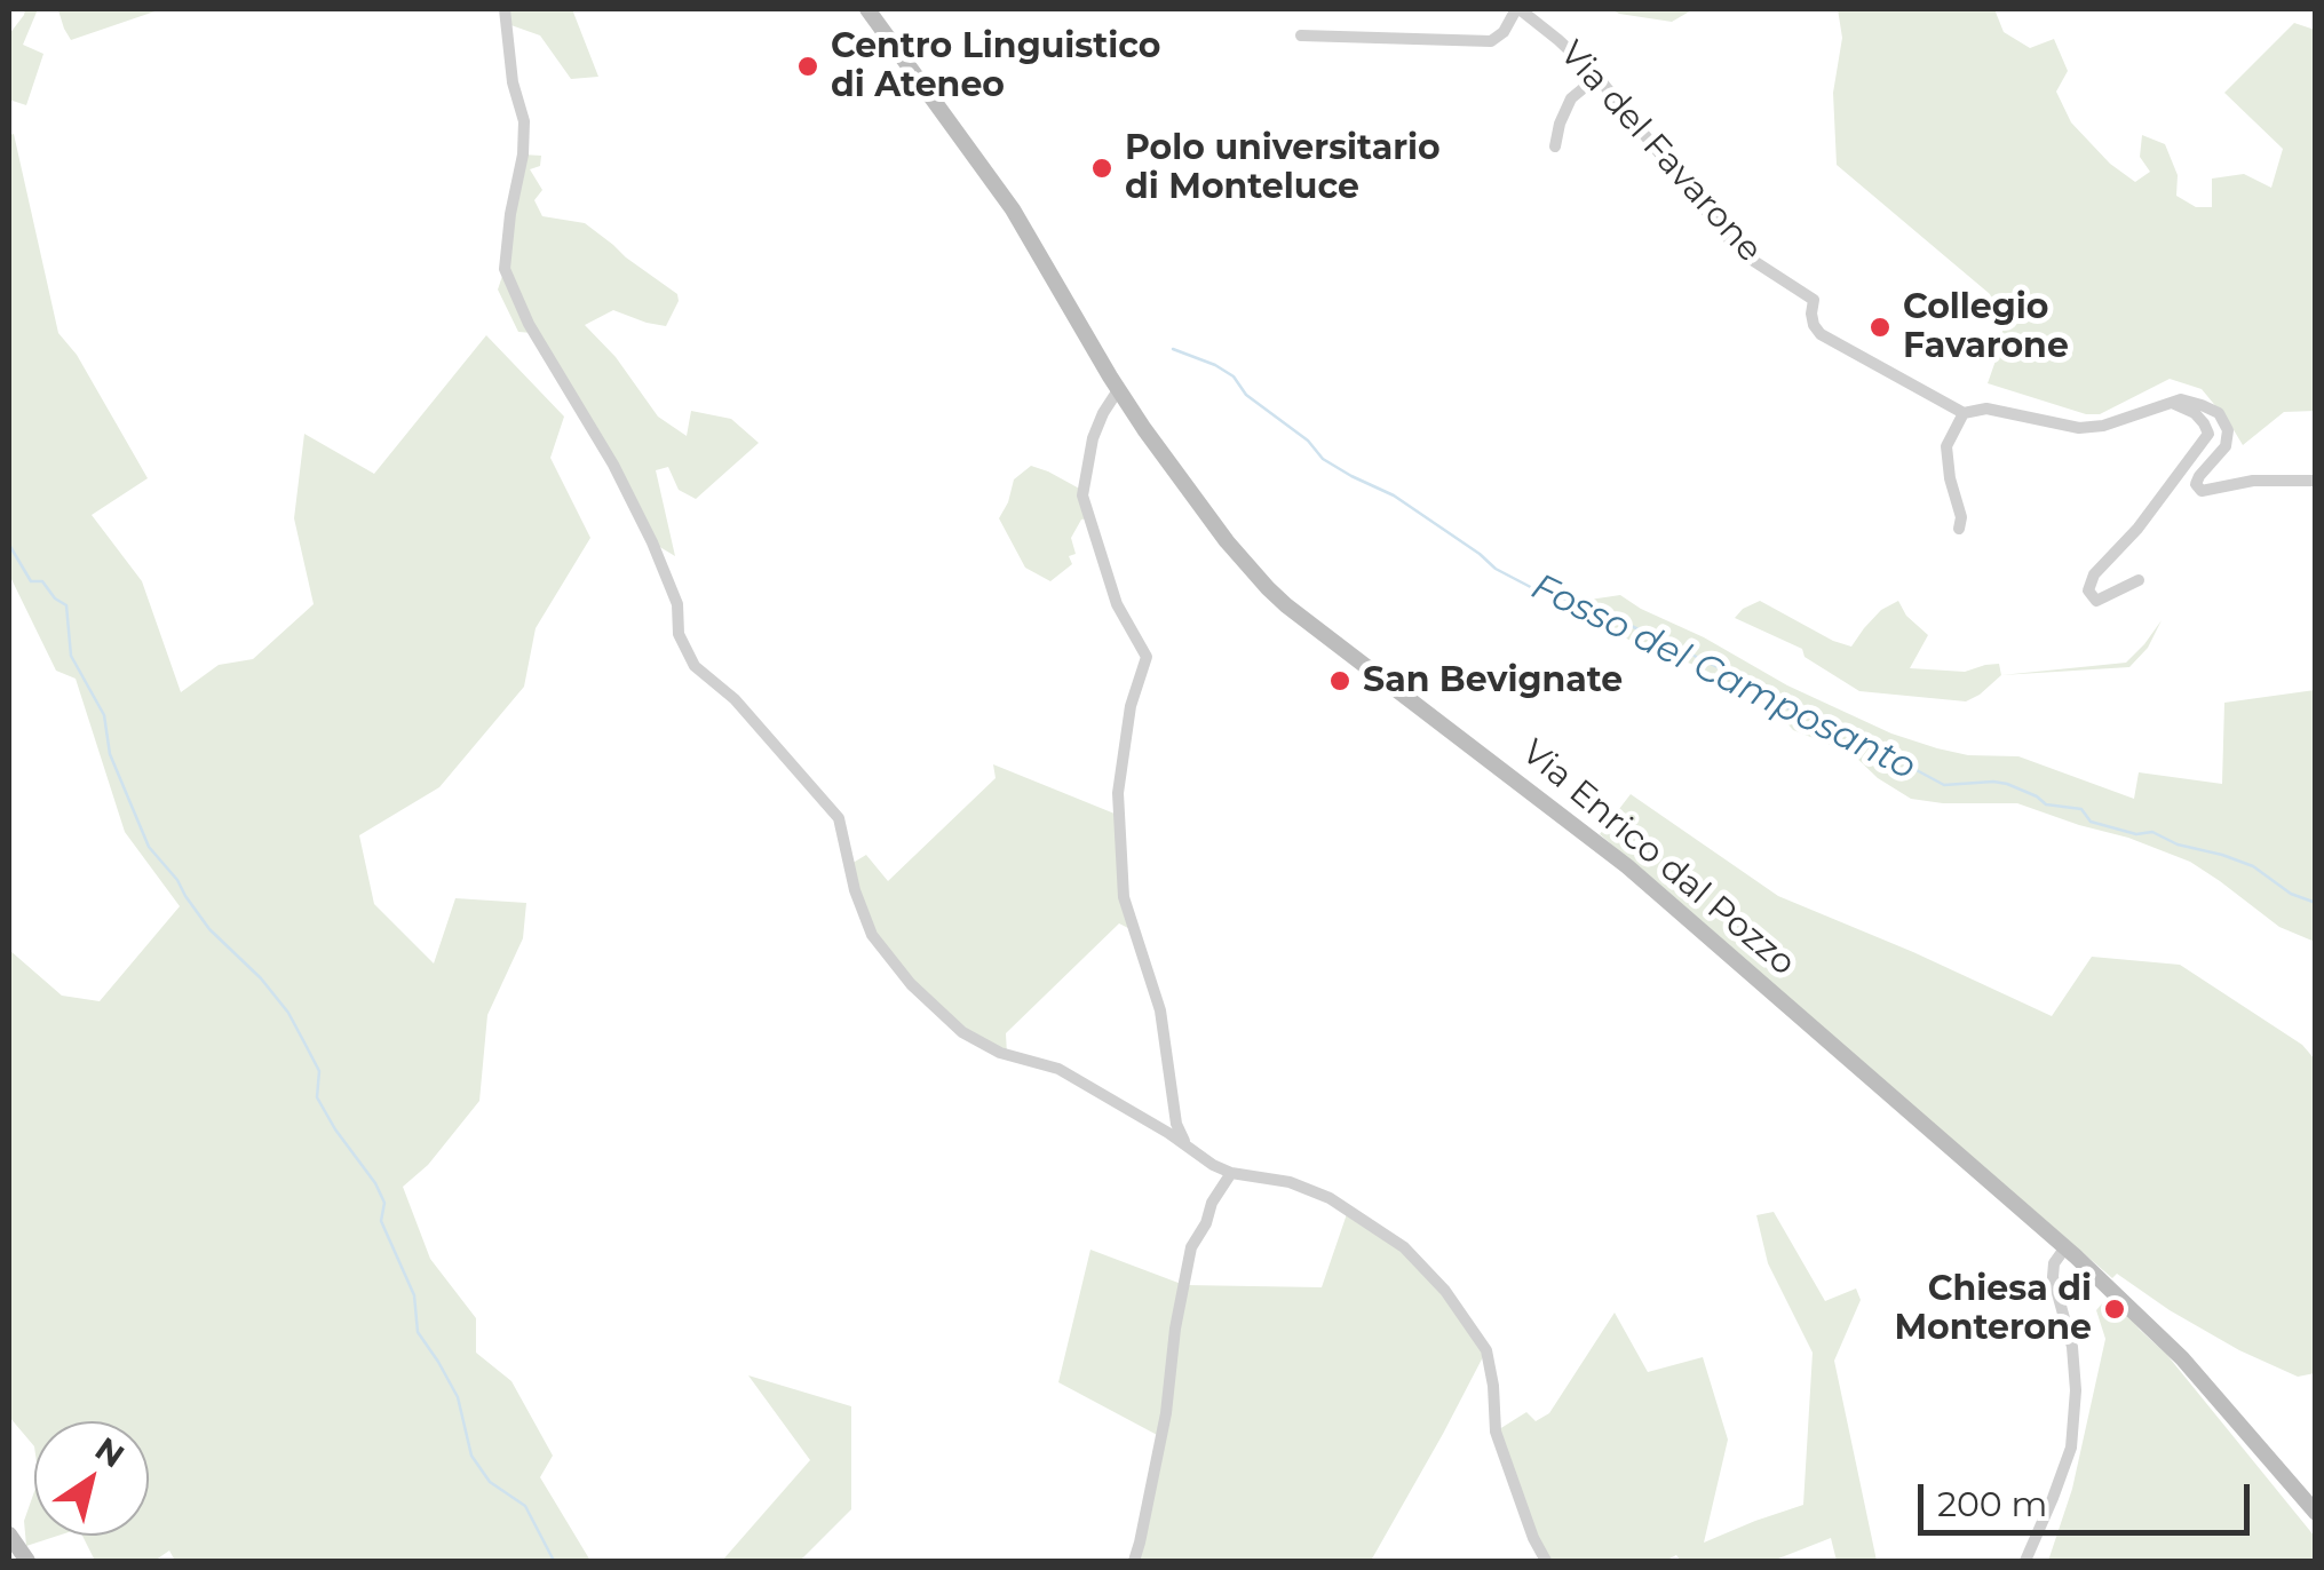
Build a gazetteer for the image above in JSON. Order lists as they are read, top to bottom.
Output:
{
  "streets": {
    "street": ["Via del Favarone", "Via Enrico dal Pozzo"]
  },
  "water": ["Fosso del Camposanto"],
  "places": [
    "Centro Linguistico di Ateneo",
    "Polo universitario di Monteluce",
    "Collegio Favarone",
    "San Bevignate",
    "Chiesa di Monterone"
  ],
  "scale_bar": "200 m",
  "north": "top right"
}
